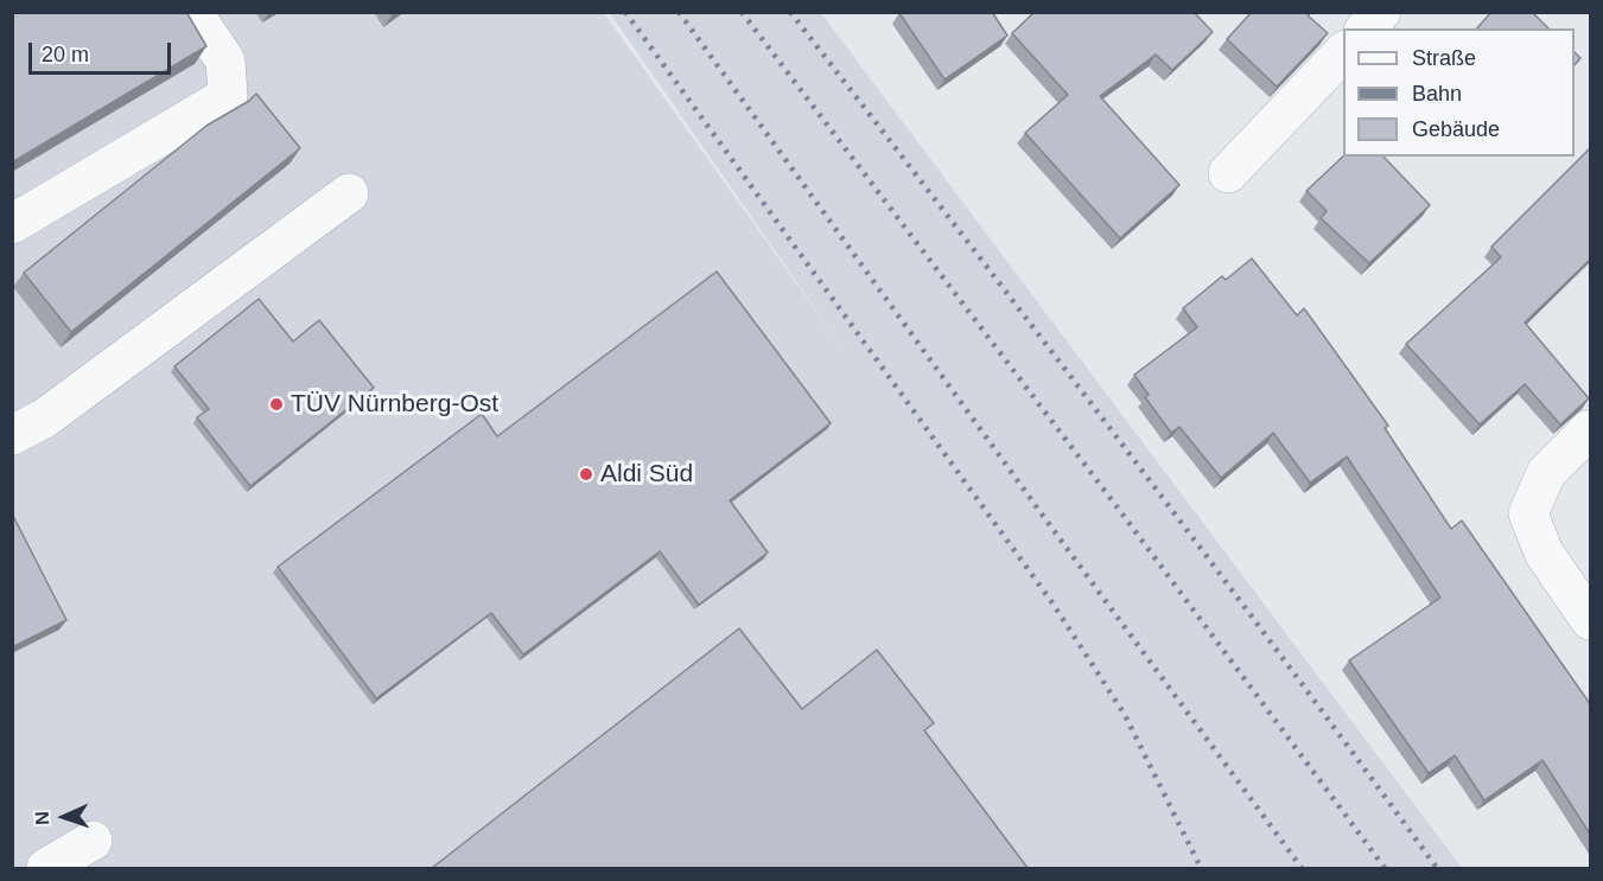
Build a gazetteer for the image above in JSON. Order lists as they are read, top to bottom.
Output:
{
  "places": ["TÜV Nürnberg-Ost", "Aldi Süd"],
  "legend": ["Straße", "Bahn", "Gebäude"],
  "scale_bar": "20 m",
  "north": "left"
}
